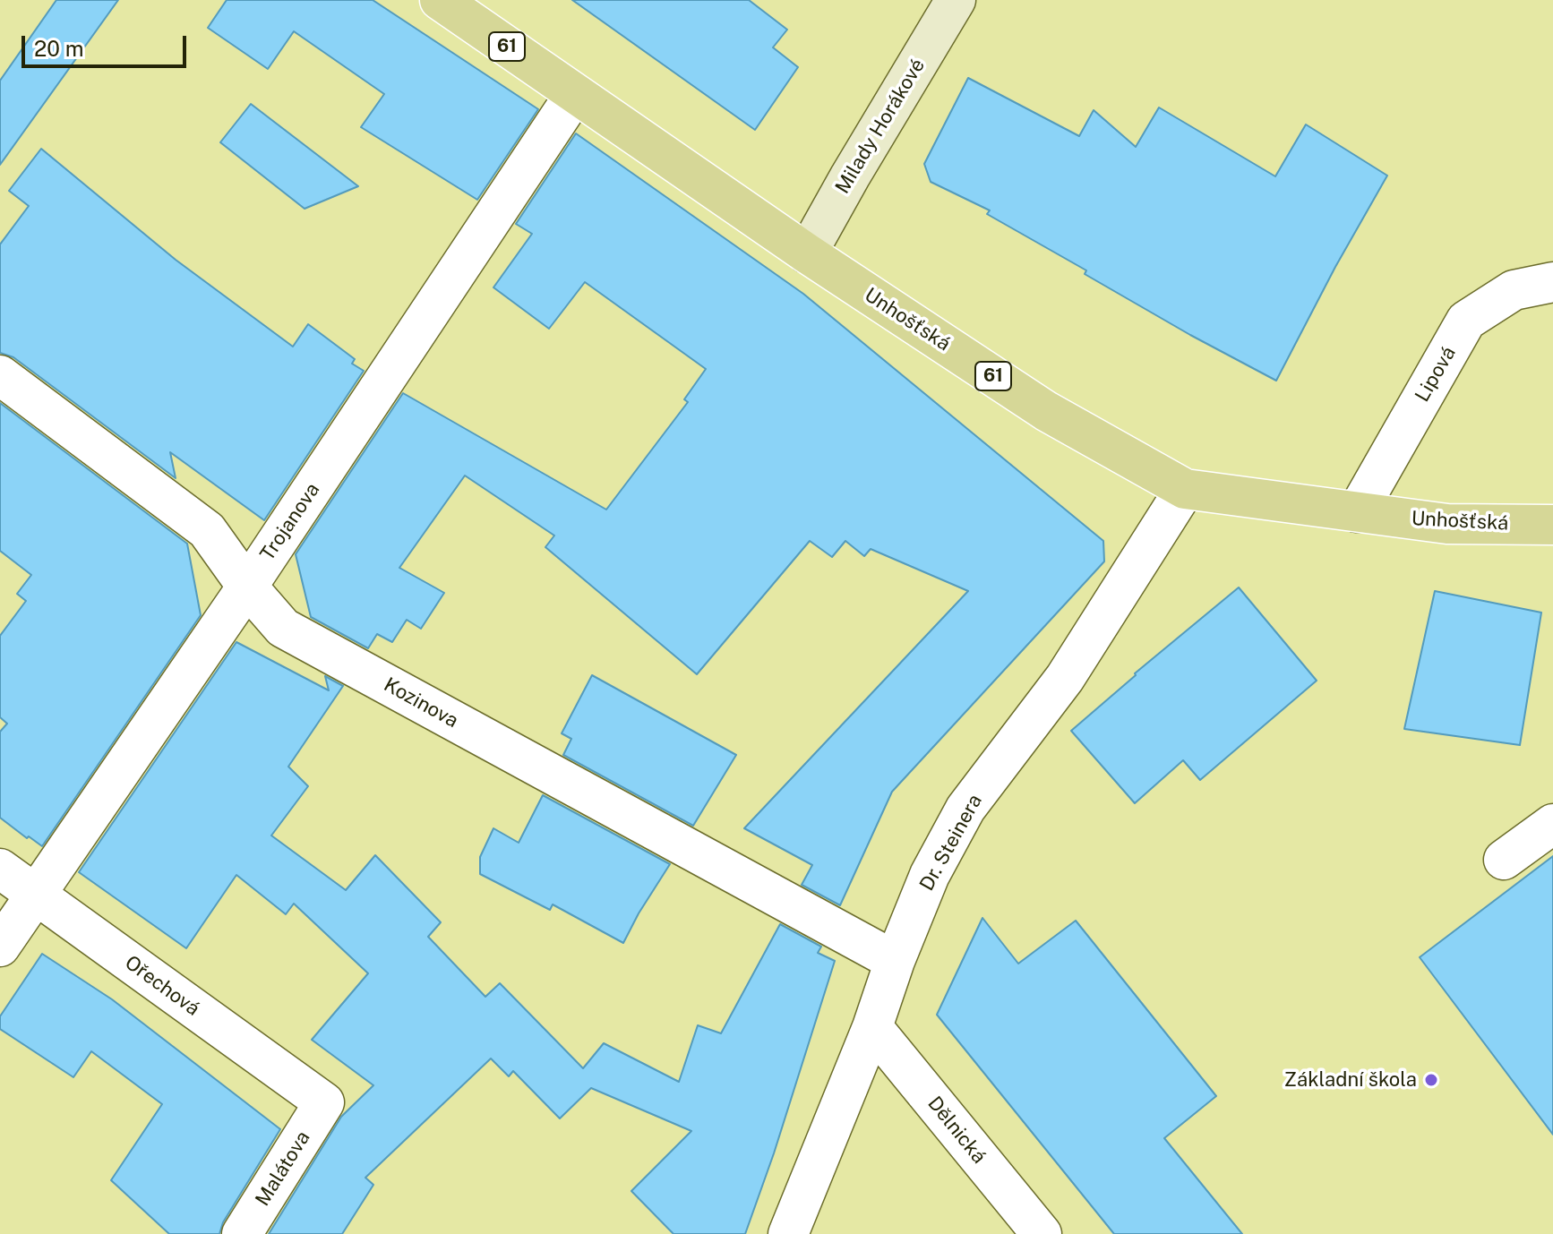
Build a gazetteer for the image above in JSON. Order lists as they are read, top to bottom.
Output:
{
  "streets": {
    "main road": ["61", "Milady Horákové", "Unhošťská"],
    "street": [
      "Lipová",
      "Trojanova",
      "Kozinova",
      "Dr. Steinera",
      "Ořechová",
      "Dělnická",
      "Malátova"
    ]
  },
  "crossings": [
    ["Milady Horákové", "Unhošťská"],
    ["Unhošťská", "Lipová"],
    ["Unhošťská", "Trojanova"],
    ["Unhošťská", "Dr. Steinera"],
    ["Trojanova", "Kozinova"],
    ["Trojanova", "Ořechová"],
    ["Kozinova", "Dr. Steinera"],
    ["Dr. Steinera", "Dělnická"],
    ["Ořechová", "Malátova"]
  ],
  "places": ["Základní škola"],
  "scale_bar": "20 m"
}
